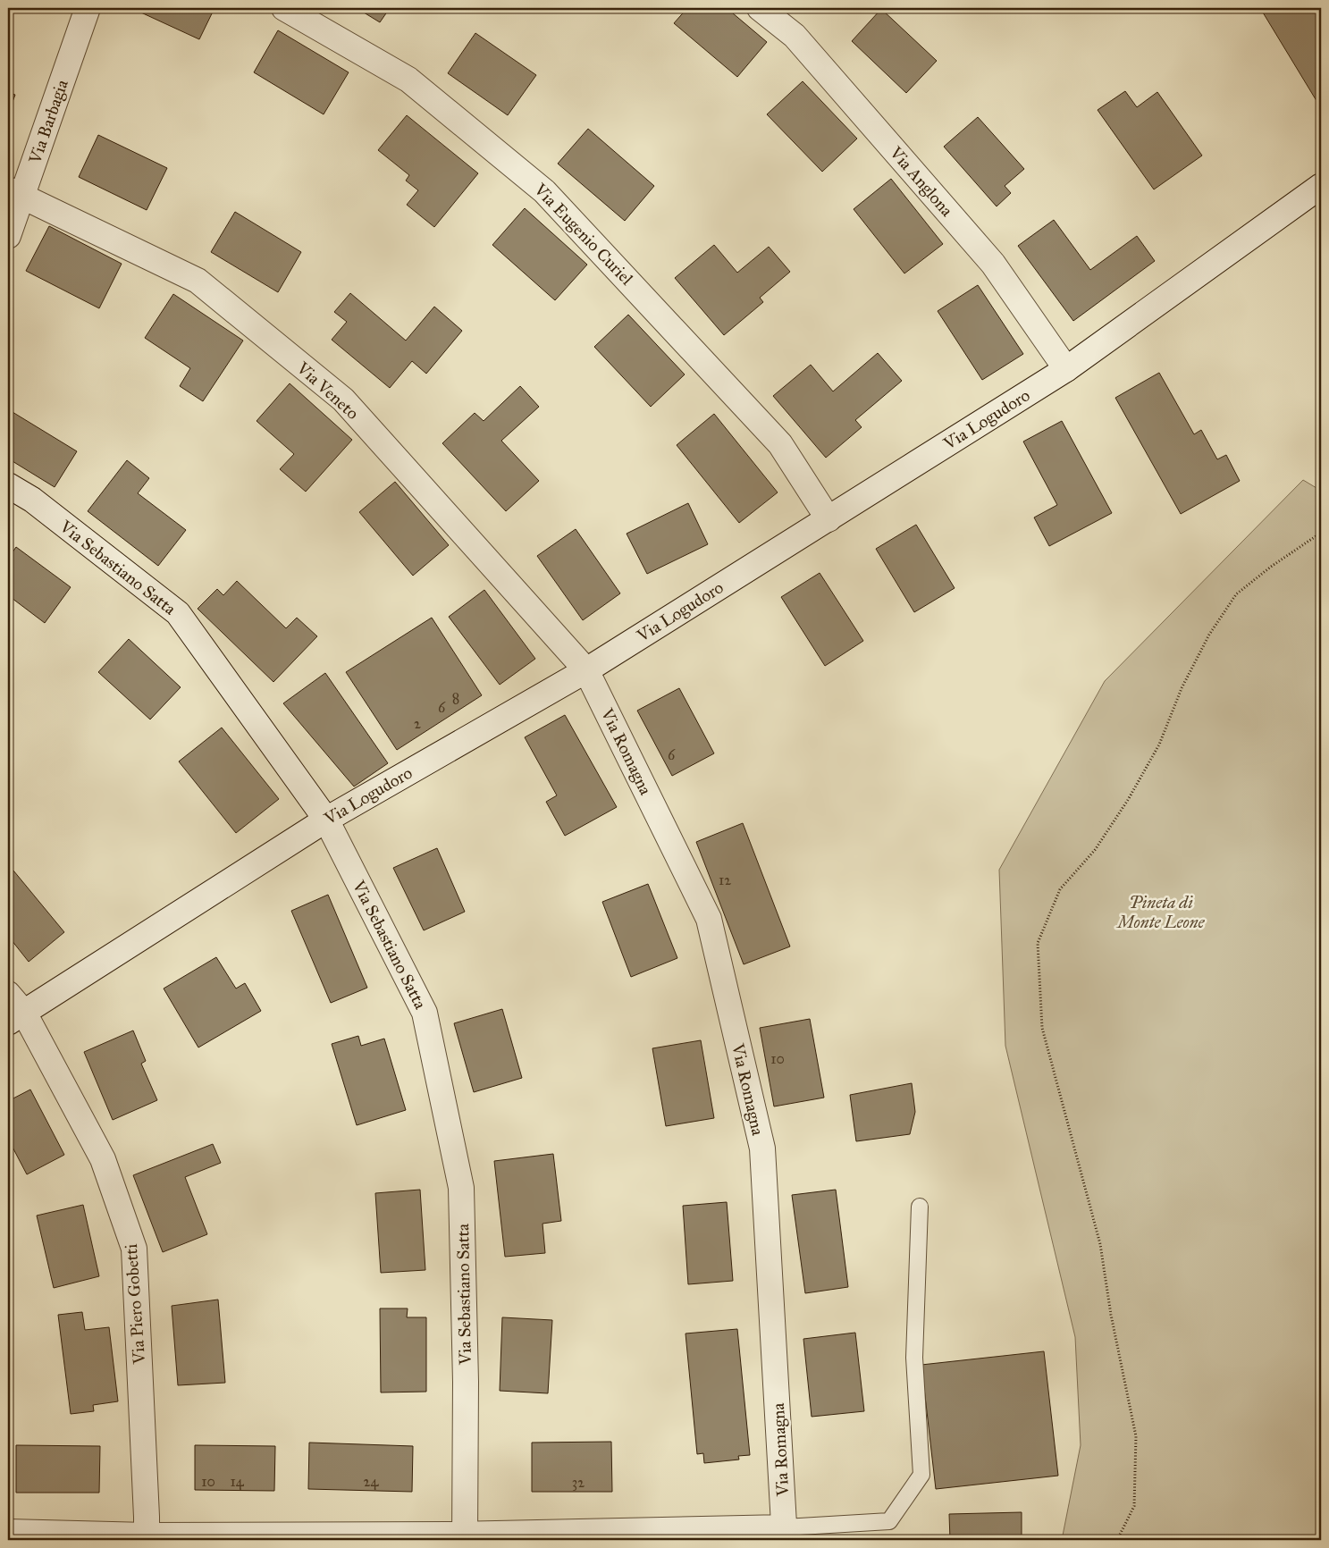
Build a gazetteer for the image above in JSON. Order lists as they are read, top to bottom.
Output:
{
  "streets": {
    "street": [
      "Via Barbagia",
      "Via Anglona",
      "Via Eugenio Curiel",
      "Via Veneto",
      "Via Logudoro",
      "Via Sebastiano Satta",
      "Via Romagna",
      "Via Piero Gobetti"
    ]
  },
  "crossings": [
    ["Via Barbagia", "Via Veneto"],
    ["Via Anglona", "Via Logudoro"],
    ["Via Eugenio Curiel", "Via Logudoro"],
    ["Via Veneto", "Via Logudoro"],
    ["Via Veneto", "Via Romagna"],
    ["Via Logudoro", "Via Sebastiano Satta"],
    ["Via Logudoro", "Via Romagna"],
    ["Via Logudoro", "Via Piero Gobetti"]
  ],
  "parks": ["Pineta di Monte Leone"],
  "house_numbers": [
    "8",
    "6",
    "2",
    "6",
    "12",
    "10",
    "10",
    "14",
    "24",
    "32"
  ]
}
